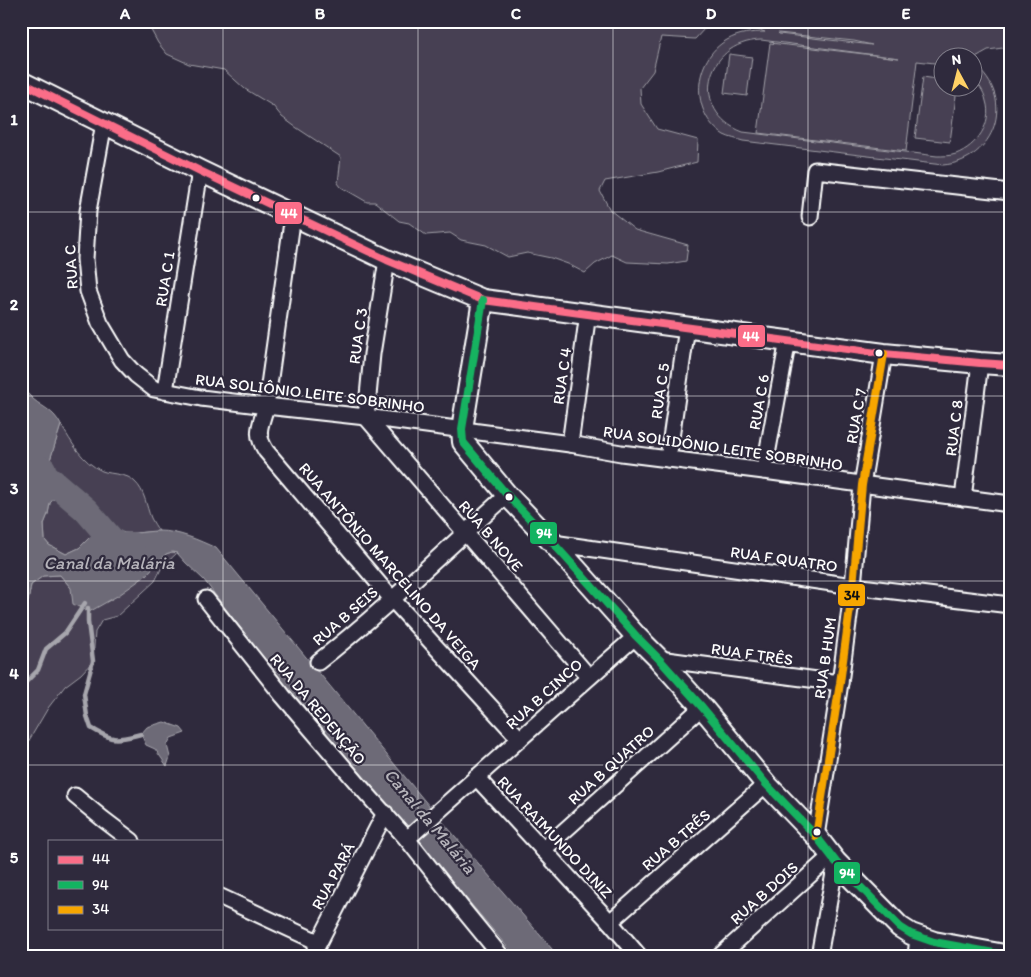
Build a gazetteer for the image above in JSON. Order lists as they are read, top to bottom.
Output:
{
  "streets": {
    "street": [
      "RUA C",
      "RUA C 1",
      "RUA C 3",
      "RUA C 4",
      "RUA C 5",
      "RUA SOLIÔNIO LEITE SOBRINHO",
      "RUA C 6",
      "RUA C 7",
      "RUA C 8",
      "RUA SOLIDÔNIO LEITE SOBRINHO",
      "RUA B NOVE",
      "RUA F QUATRO",
      "RUA ANTÔNIO MARCELINO DA VEIGA",
      "RUA B SEIS",
      "RUA F TRÊS",
      "RUA B HUM",
      "RUA B CINCO",
      "RUA DA REDENÇÃO",
      "RUA B QUATRO",
      "RUA RAIMUNDO DINIZ",
      "RUA B TRÊS",
      "RUA PARÁ",
      "RUA B DOIS"
    ]
  },
  "crossings": [
    ["RUA C", "RUA C 1"],
    ["RUA C", "RUA SOLIÔNIO LEITE SOBRINHO"],
    ["RUA C 1", "RUA SOLIÔNIO LEITE SOBRINHO"],
    ["RUA C 3", "RUA SOLIÔNIO LEITE SOBRINHO"],
    ["RUA C 3", "RUA B NOVE"],
    ["RUA C 4", "RUA SOLIDÔNIO LEITE SOBRINHO"],
    ["RUA C 5", "RUA SOLIDÔNIO LEITE SOBRINHO"],
    ["RUA SOLIÔNIO LEITE SOBRINHO", "RUA SOLIDÔNIO LEITE SOBRINHO"],
    ["RUA SOLIÔNIO LEITE SOBRINHO", "RUA B NOVE"],
    ["RUA SOLIÔNIO LEITE SOBRINHO", "RUA ANTÔNIO MARCELINO DA VEIGA"],
    ["RUA C 6", "RUA SOLIDÔNIO LEITE SOBRINHO"],
    ["RUA C 7", "RUA SOLIDÔNIO LEITE SOBRINHO"],
    ["RUA C 7", "RUA B HUM"],
    ["RUA C 8", "RUA SOLIDÔNIO LEITE SOBRINHO"],
    ["RUA SOLIDÔNIO LEITE SOBRINHO", "RUA B HUM"],
    ["RUA B NOVE", "RUA B SEIS"],
    ["RUA B NOVE", "RUA B CINCO"],
    ["RUA F QUATRO", "RUA B HUM"],
    ["RUA ANTÔNIO MARCELINO DA VEIGA", "RUA B SEIS"],
    ["RUA ANTÔNIO MARCELINO DA VEIGA", "RUA B CINCO"],
    ["RUA F TRÊS", "RUA B HUM"],
    ["RUA B CINCO", "RUA RAIMUNDO DINIZ"],
    ["RUA DA REDENÇÃO", "RUA RAIMUNDO DINIZ"],
    ["RUA DA REDENÇÃO", "RUA PARÁ"],
    ["RUA B QUATRO", "RUA RAIMUNDO DINIZ"],
    ["RUA RAIMUNDO DINIZ", "RUA B TRÊS"]
  ],
  "water": ["Canal da Malária"],
  "lines": ["transit line 44", "transit line 94", "transit line 34"],
  "legend": ["44", "94", "34"],
  "north": "top",
  "grid": {
    "columns": [
      "A",
      "B",
      "C",
      "D",
      "E"
    ],
    "rows": [
      "1",
      "2",
      "3",
      "4",
      "5"
    ]
  }
}
